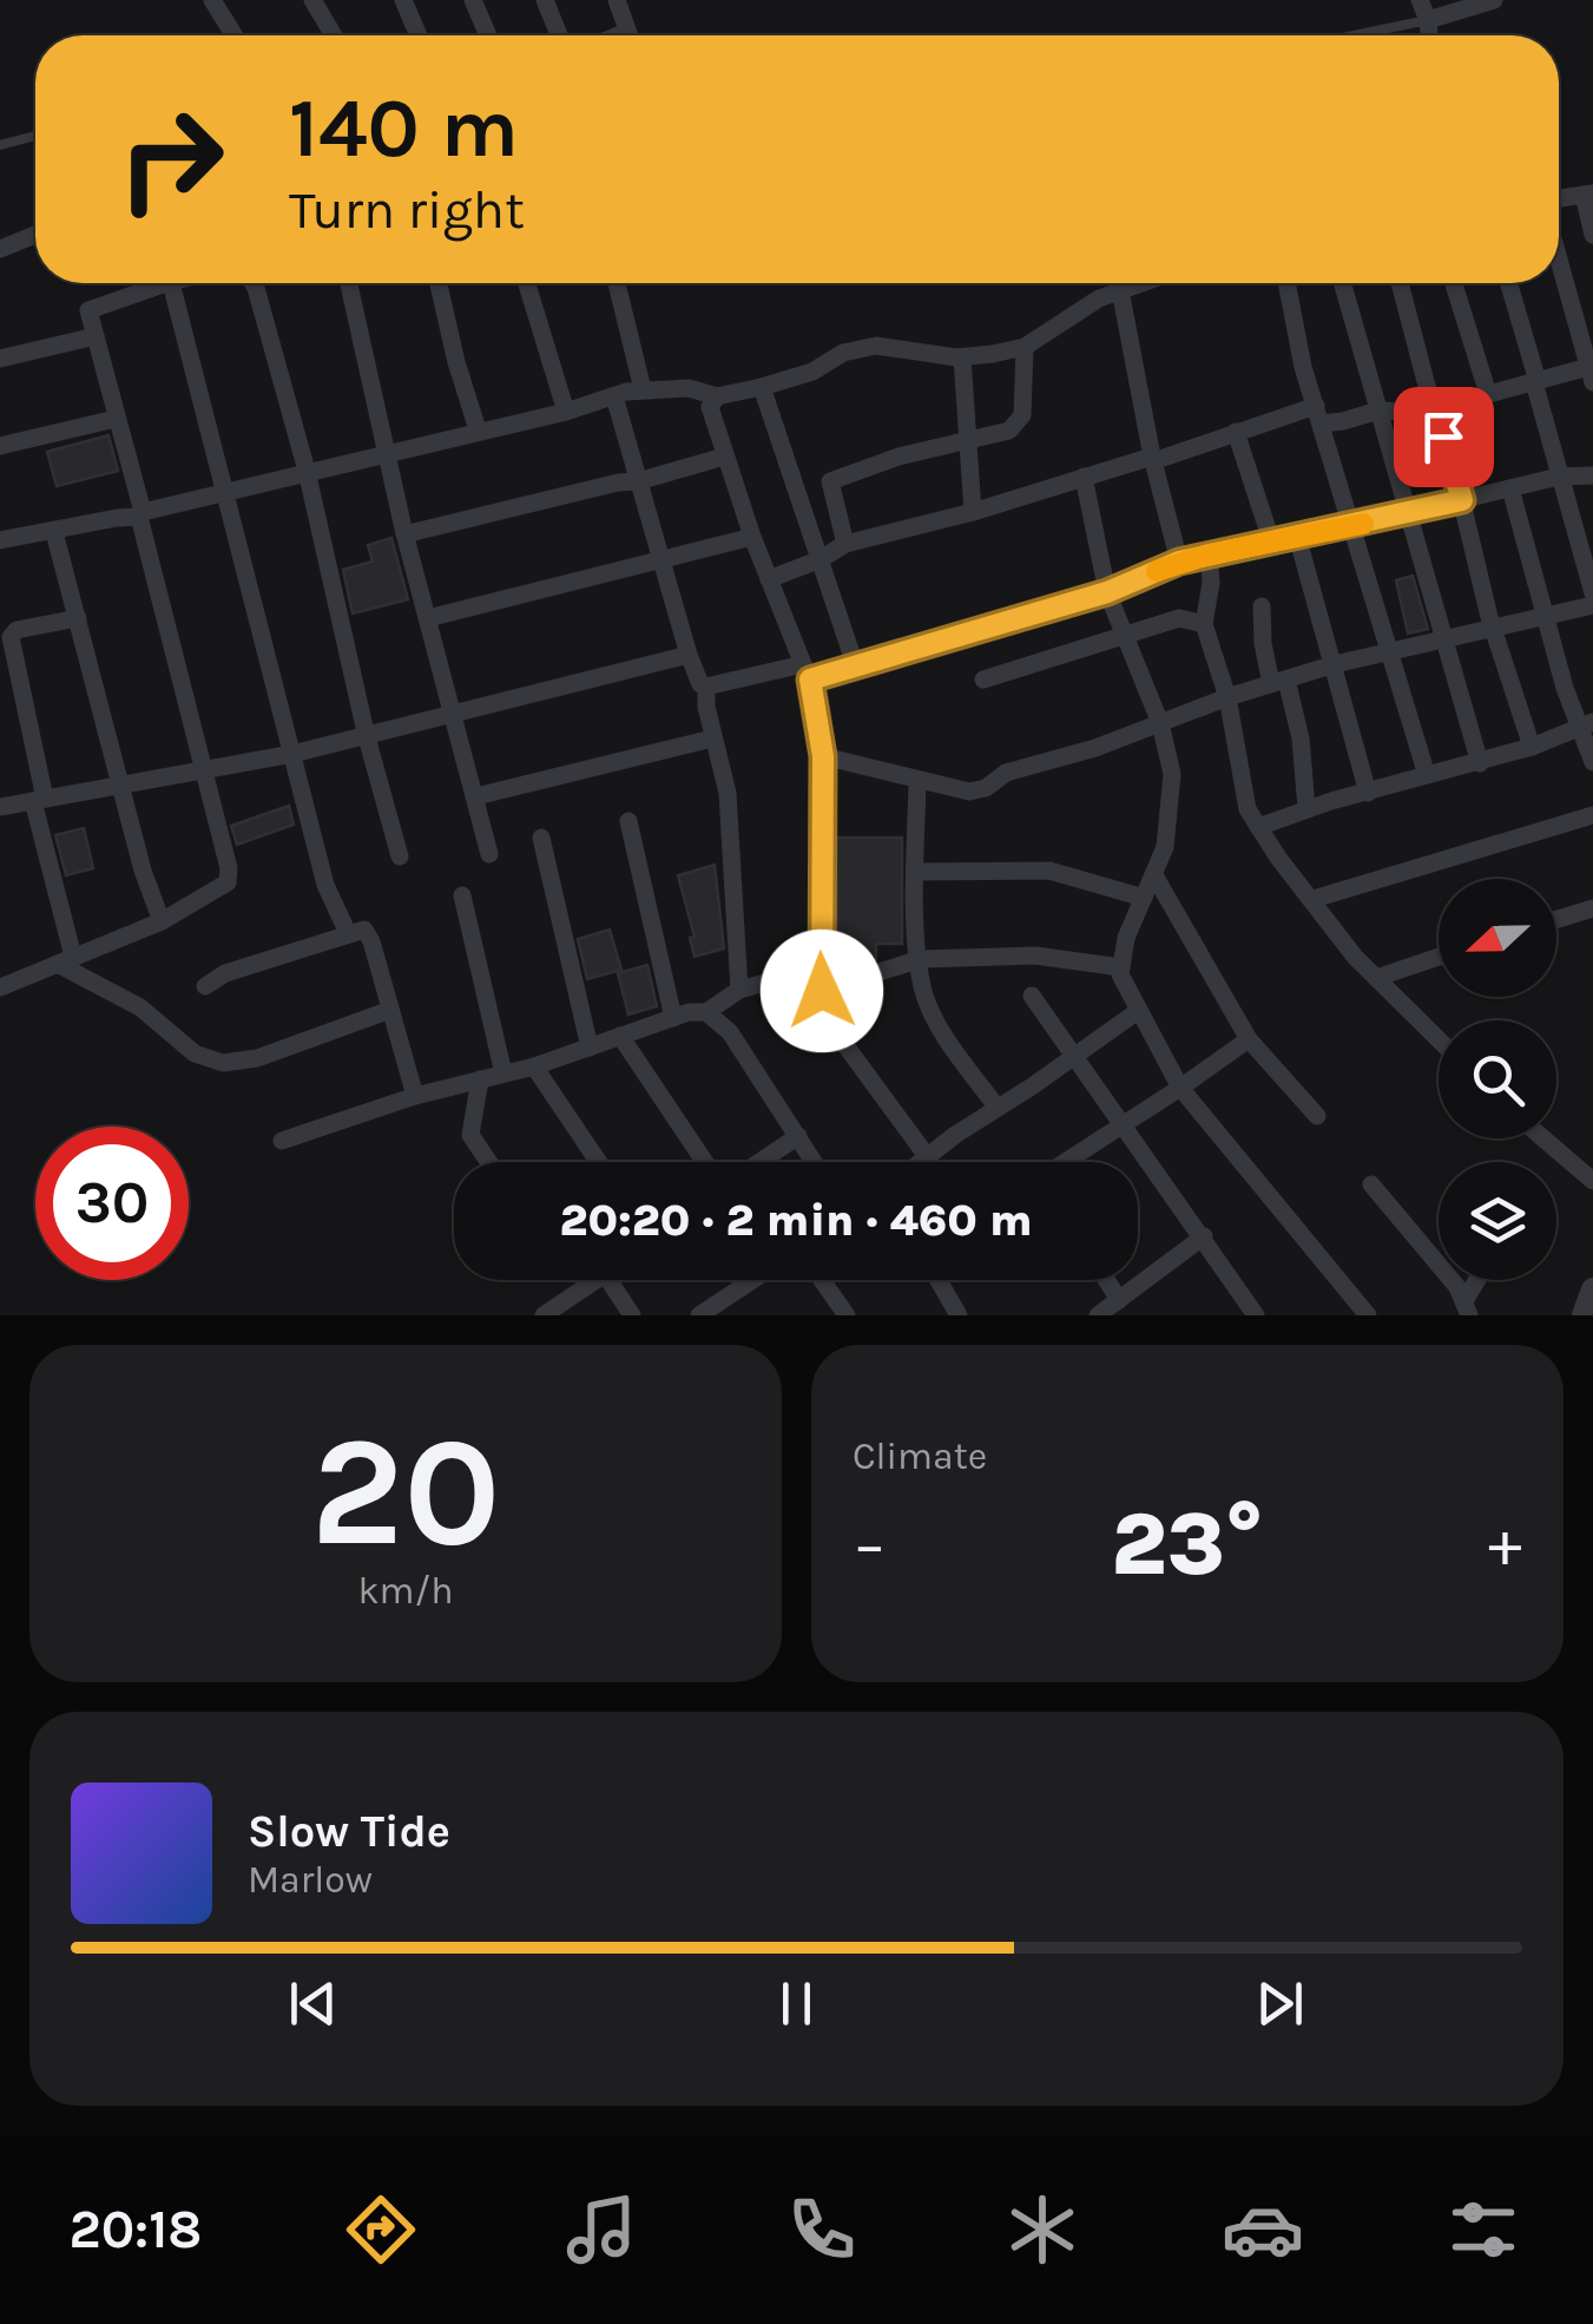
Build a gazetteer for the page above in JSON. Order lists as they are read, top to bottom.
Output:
{
  "north": "left",
  "page": {
    "turn": ["140 m", "Turn right"],
    "limit": "30",
    "trip": "20:20 · 2 min · 460 m",
    "tile": [
      ["20", "km/h"],
      "Climate"
    ],
    "heat": ["−", "23°", "+"],
    "song": ["Slow Tide", "Marlow"],
    "tabs": "20:18"
  }
}
